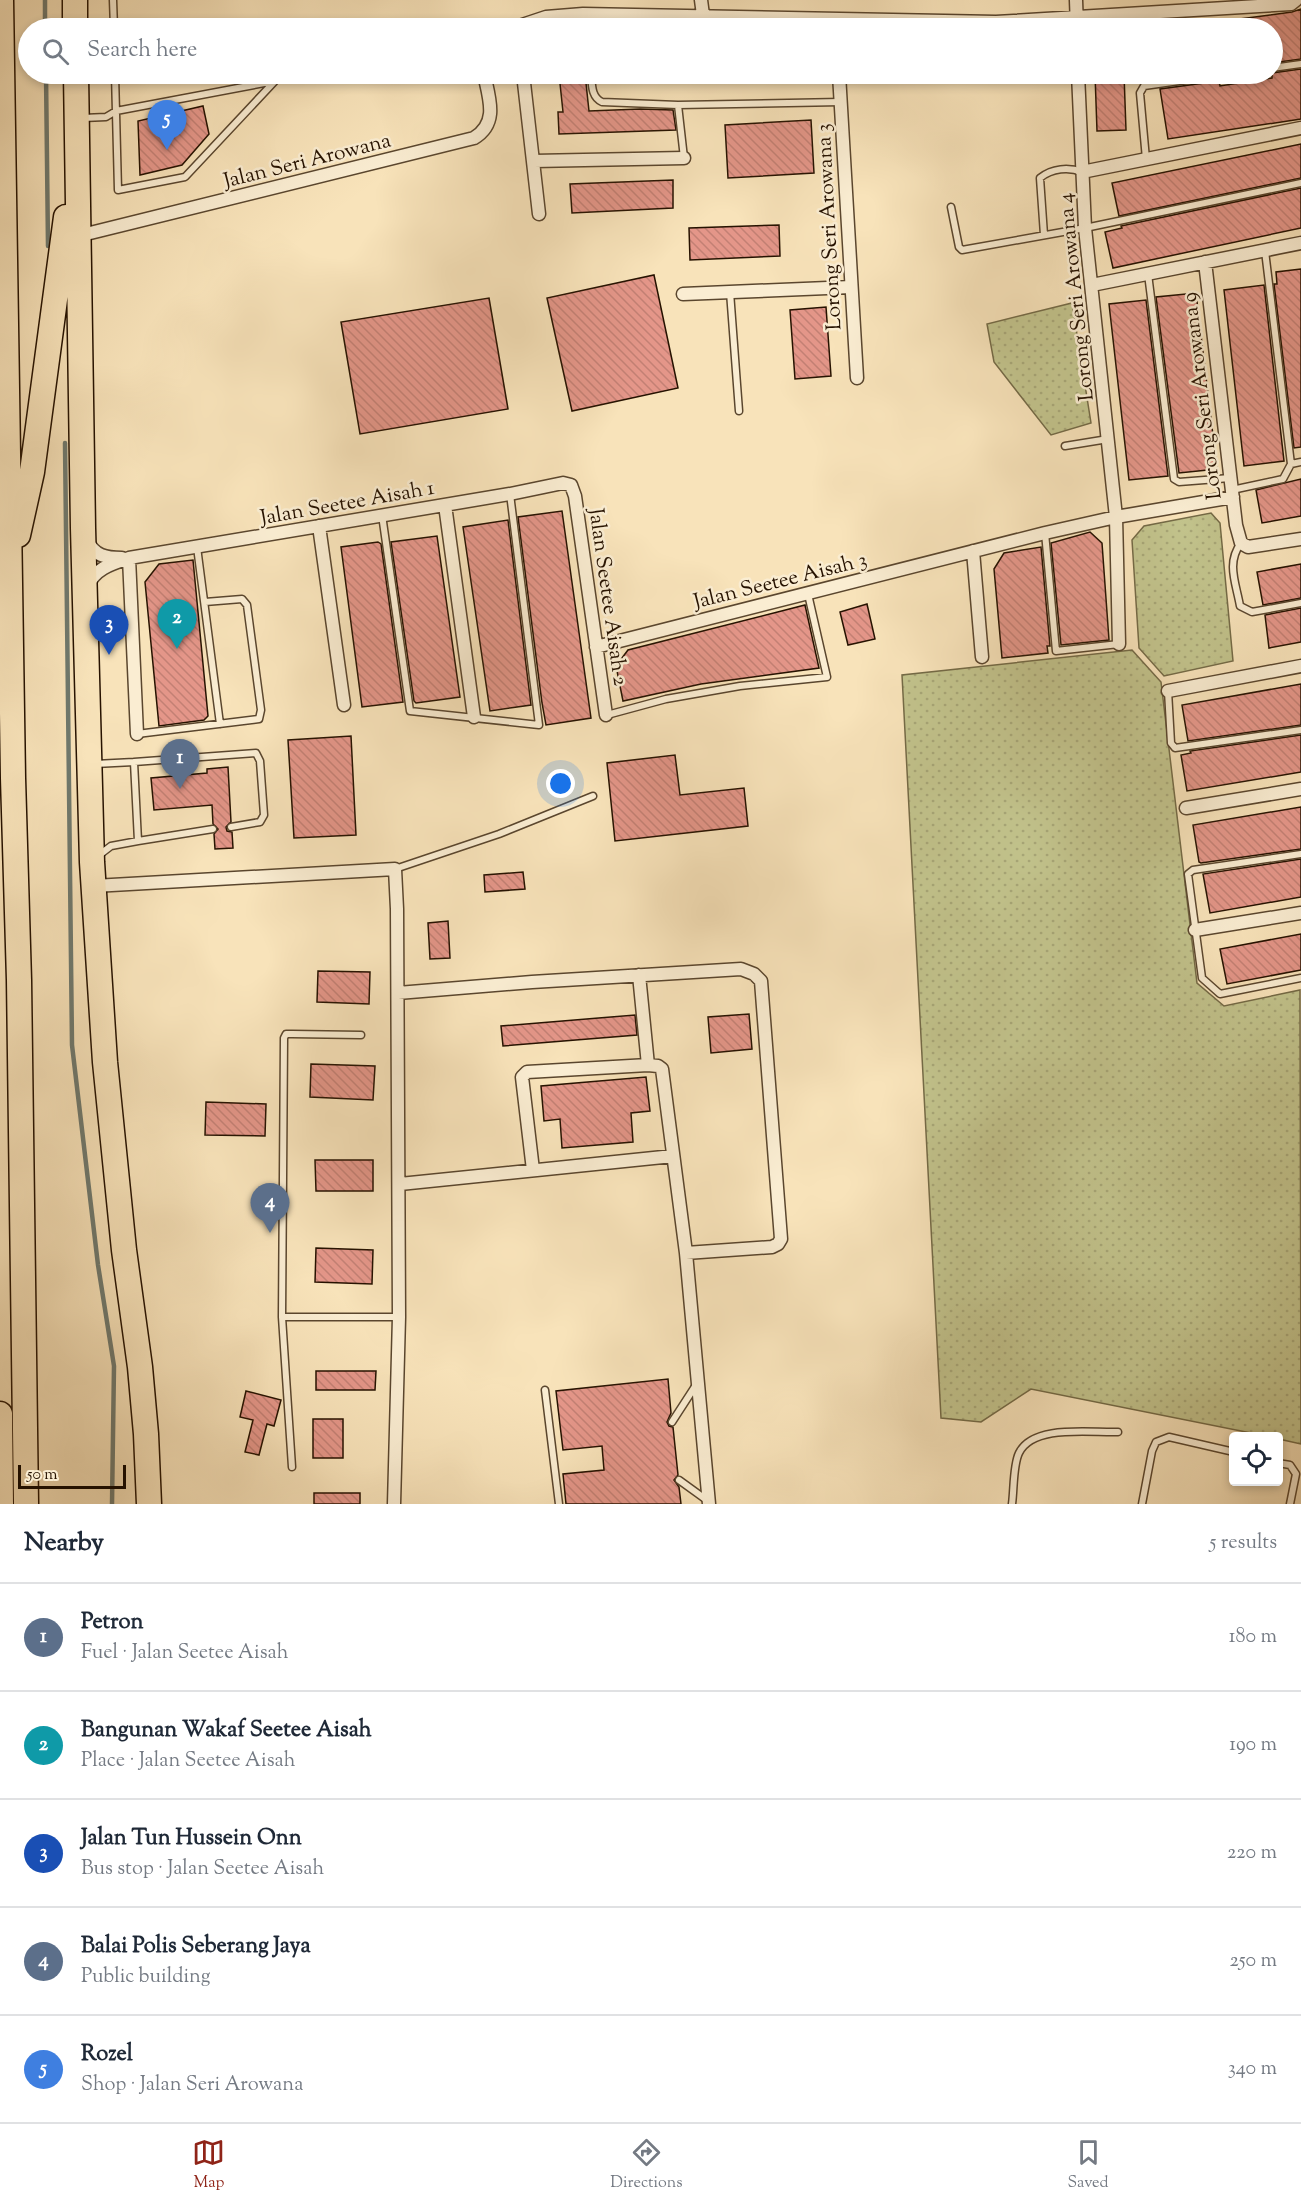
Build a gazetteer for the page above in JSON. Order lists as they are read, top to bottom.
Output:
{
  "streets": {
    "street": [
      "Jalan Seri Arowana",
      "Lorong Seri Arowana 3",
      "Lorong Seri Arowana 4",
      "Lorong Seri Arowana 9",
      "Jalan Seetee Aisah 1",
      "Jalan Seetee Aisah 3",
      "Jalan Seetee Aisah 2"
    ]
  },
  "crossings": [
    ["Lorong Seri Arowana 4", "Jalan Seetee Aisah 3"],
    ["Lorong Seri Arowana 9", "Jalan Seetee Aisah 3"],
    ["Jalan Seetee Aisah 1", "Jalan Seetee Aisah 2"],
    ["Jalan Seetee Aisah 3", "Jalan Seetee Aisah 2"]
  ],
  "scale_bar": "50 m",
  "page": {
    "search": "Search here",
    "pins": [
      "5",
      "2",
      "3",
      "1",
      "4"
    ],
    "scale": "50 m",
    "heading": ["Nearby", "5 results"],
    "list": [
      {
        "mark": "1",
        "name": "Petron",
        "note": "Fuel · Jalan Seetee Aisah",
        "value": "180 m"
      },
      {
        "mark": "2",
        "name": "Bangunan Wakaf Seetee Aisah",
        "note": "Place · Jalan Seetee Aisah",
        "value": "190 m"
      },
      {
        "mark": "3",
        "name": "Jalan Tun Hussein Onn",
        "note": "Bus stop · Jalan Seetee Aisah",
        "value": "220 m"
      },
      {
        "mark": "4",
        "name": "Balai Polis Seberang Jaya",
        "note": "Public building",
        "value": "250 m"
      },
      {
        "mark": "5",
        "name": "Rozel",
        "note": "Shop · Jalan Seri Arowana",
        "value": "340 m"
      }
    ],
    "nav": ["Map", "Directions", "Saved"]
  }
}
